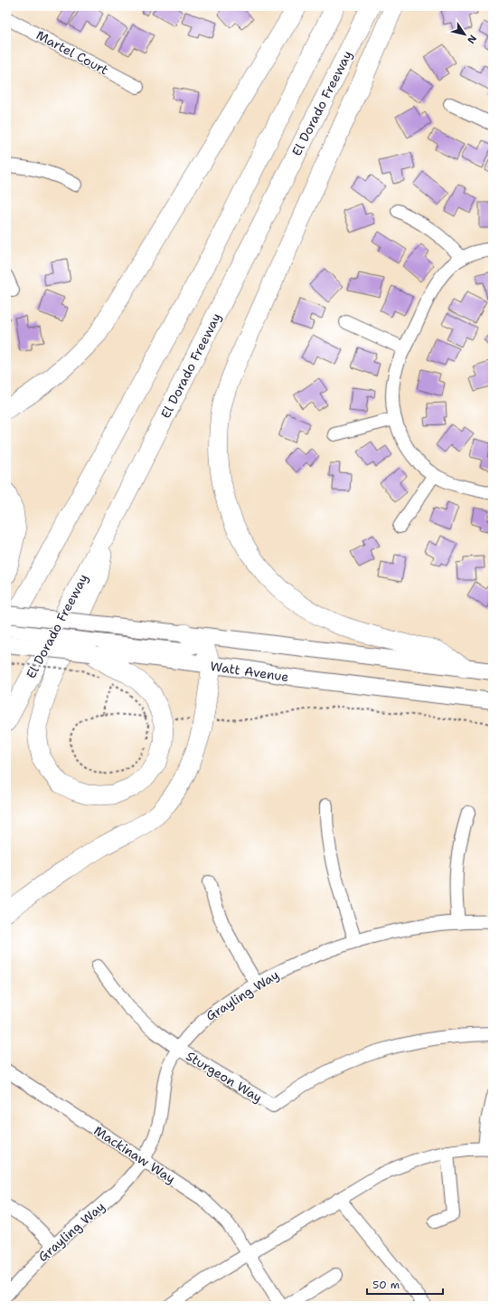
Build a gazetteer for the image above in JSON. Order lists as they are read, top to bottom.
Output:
{
  "streets": {
    "highway": ["El Dorado Freeway"],
    "main road": ["Watt Avenue"],
    "street": [
      "Martel Court",
      "Grayling Way",
      "Sturgeon Way",
      "Mackinaw Way"
    ]
  },
  "crossings": [
    ["Grayling Way", "Sturgeon Way"],
    ["Grayling Way", "Mackinaw Way"]
  ],
  "scale_bar": "50 m",
  "north": "bottom right"
}
